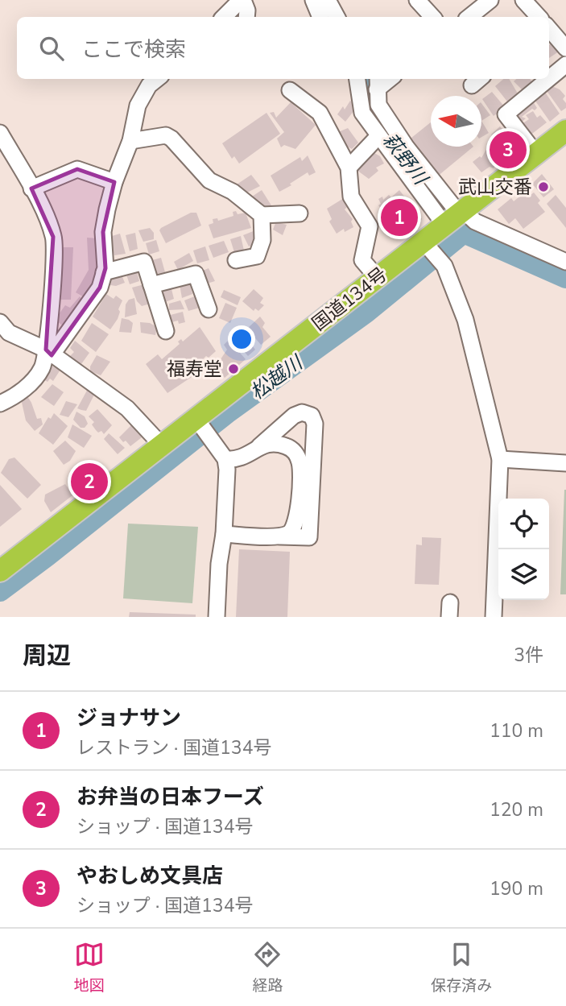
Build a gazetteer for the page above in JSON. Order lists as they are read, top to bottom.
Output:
{
  "streets": {
    "highway": ["国道134号"]
  },
  "water": ["萩野川", "松越川"],
  "places": ["武山交番", "福寿堂"],
  "north": "left",
  "page": {
    "search": "ここで検索",
    "pins": ["3", "1", "2"],
    "heading": ["周辺", "3件"],
    "list": [
      {
        "mark": "1",
        "name": "ジョナサン",
        "note": "レストラン · 国道134号",
        "value": "110 m"
      },
      {
        "mark": "2",
        "name": "お弁当の日本フーズ",
        "note": "ショップ · 国道134号",
        "value": "120 m"
      },
      {
        "mark": "3",
        "name": "やおしめ文具店",
        "note": "ショップ · 国道134号",
        "value": "190 m"
      }
    ],
    "nav": ["地図", "経路", "保存済み"]
  }
}
